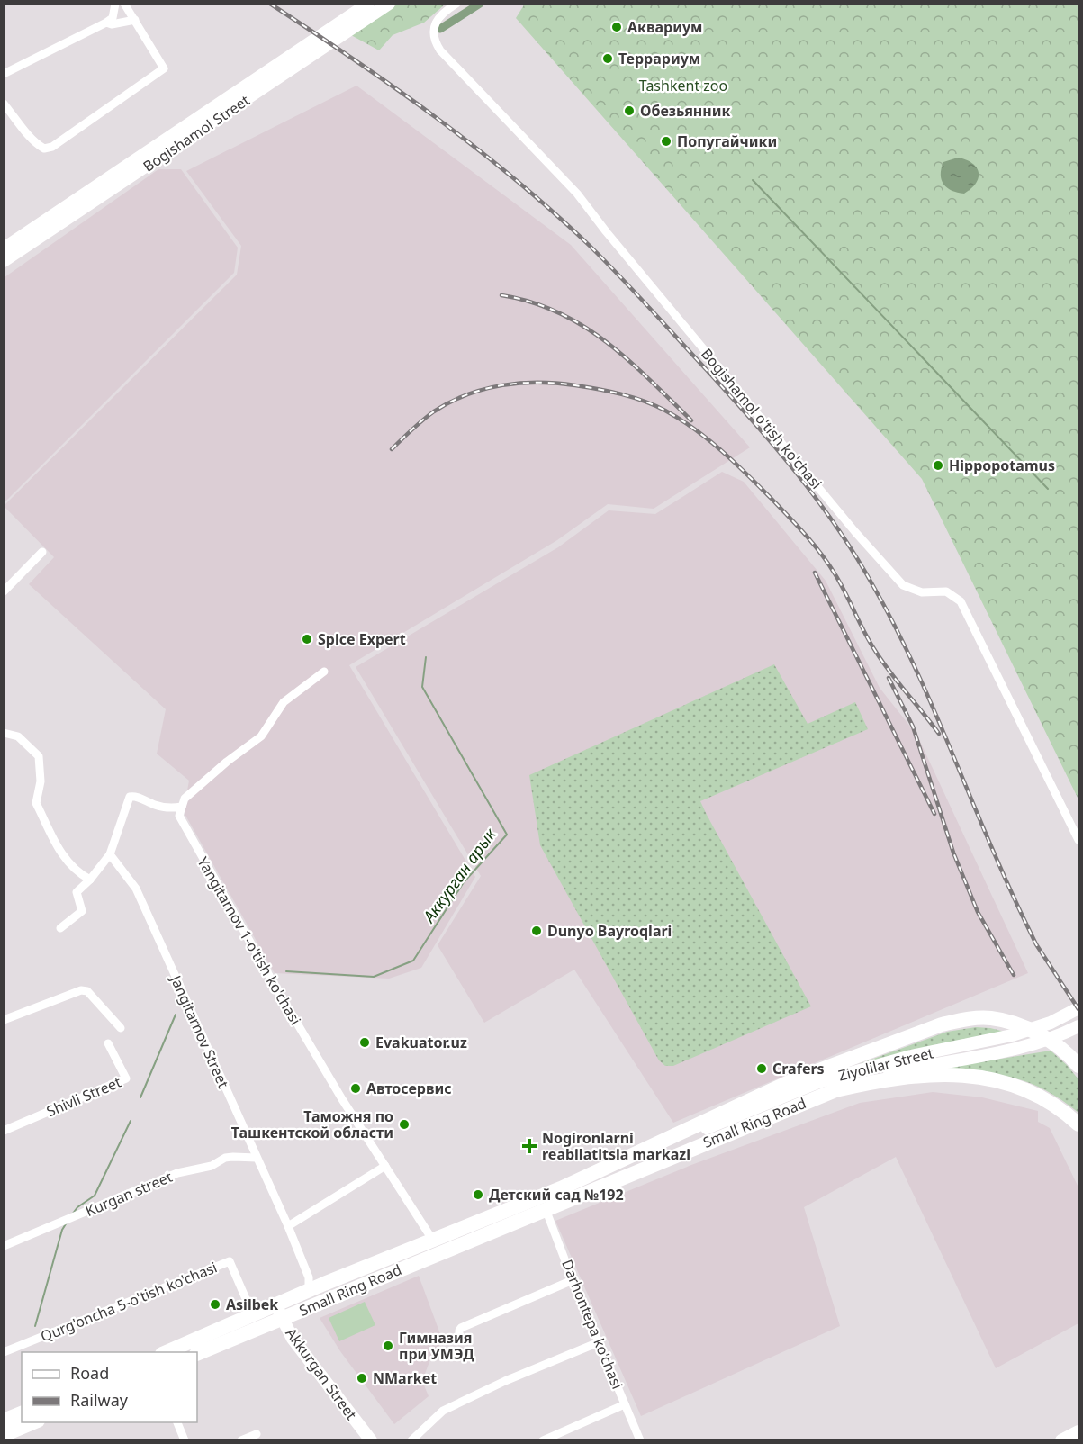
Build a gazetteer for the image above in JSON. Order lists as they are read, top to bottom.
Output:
{
  "streets": {
    "highway": ["Small Ring Road"],
    "main road": ["Bogishamol Street", "Ziyolilar Street", "Akkurgan Street"],
    "street": [
      "Bogishamol o'tish ko'chasi",
      "Yangitarnov 1-o'tish ko'chasi",
      "Jangitarnov Street",
      "Shivli Street",
      "Kurgan street",
      "Qurg'oncha 5-o'tish ko'chasi",
      "Darhontepa ko'chasi"
    ]
  },
  "crossings": [
    ["Yangitarnov 1-o'tish ko'chasi", "Small Ring Road"],
    ["Jangitarnov Street", "Small Ring Road"],
    ["Jangitarnov Street", "Kurgan street"],
    ["Ziyolilar Street", "Small Ring Road"],
    ["Small Ring Road", "Qurg'oncha 5-o'tish ko'chasi"],
    ["Small Ring Road", "Darhontepa ko'chasi"],
    ["Small Ring Road", "Akkurgan Street"]
  ],
  "water": ["Аккурган арык"],
  "parks": ["Tashkent zoo"],
  "places": {
    "other": [
      "Аквариум",
      "Террариум",
      "Обезьянник",
      "Попугайчики",
      "Hippopotamus",
      "Spice Expert",
      "Dunyo Bayroqlari",
      "Evakuator.uz",
      "Crafers",
      "Автосервис",
      "Таможня по Ташкентской области",
      "Детский сад №192",
      "Asilbek",
      "Гимназия при УМЭД",
      "NMarket"
    ],
    "health": ["Nogironlarni reabilatitsia markazi"]
  },
  "legend": ["Road", "Railway"]
}
